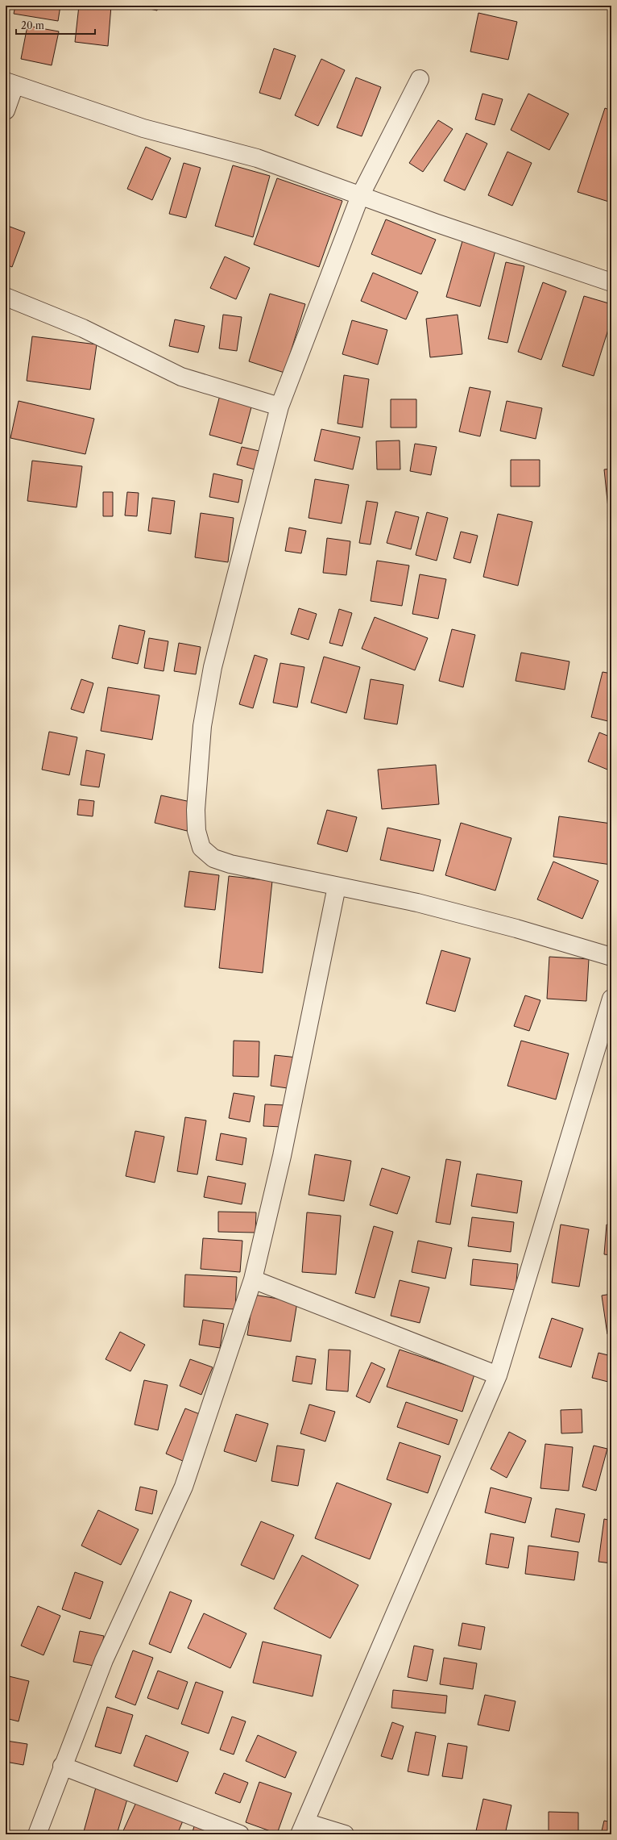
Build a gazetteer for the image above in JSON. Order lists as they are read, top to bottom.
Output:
{
  "scale_bar": "20 m"
}
